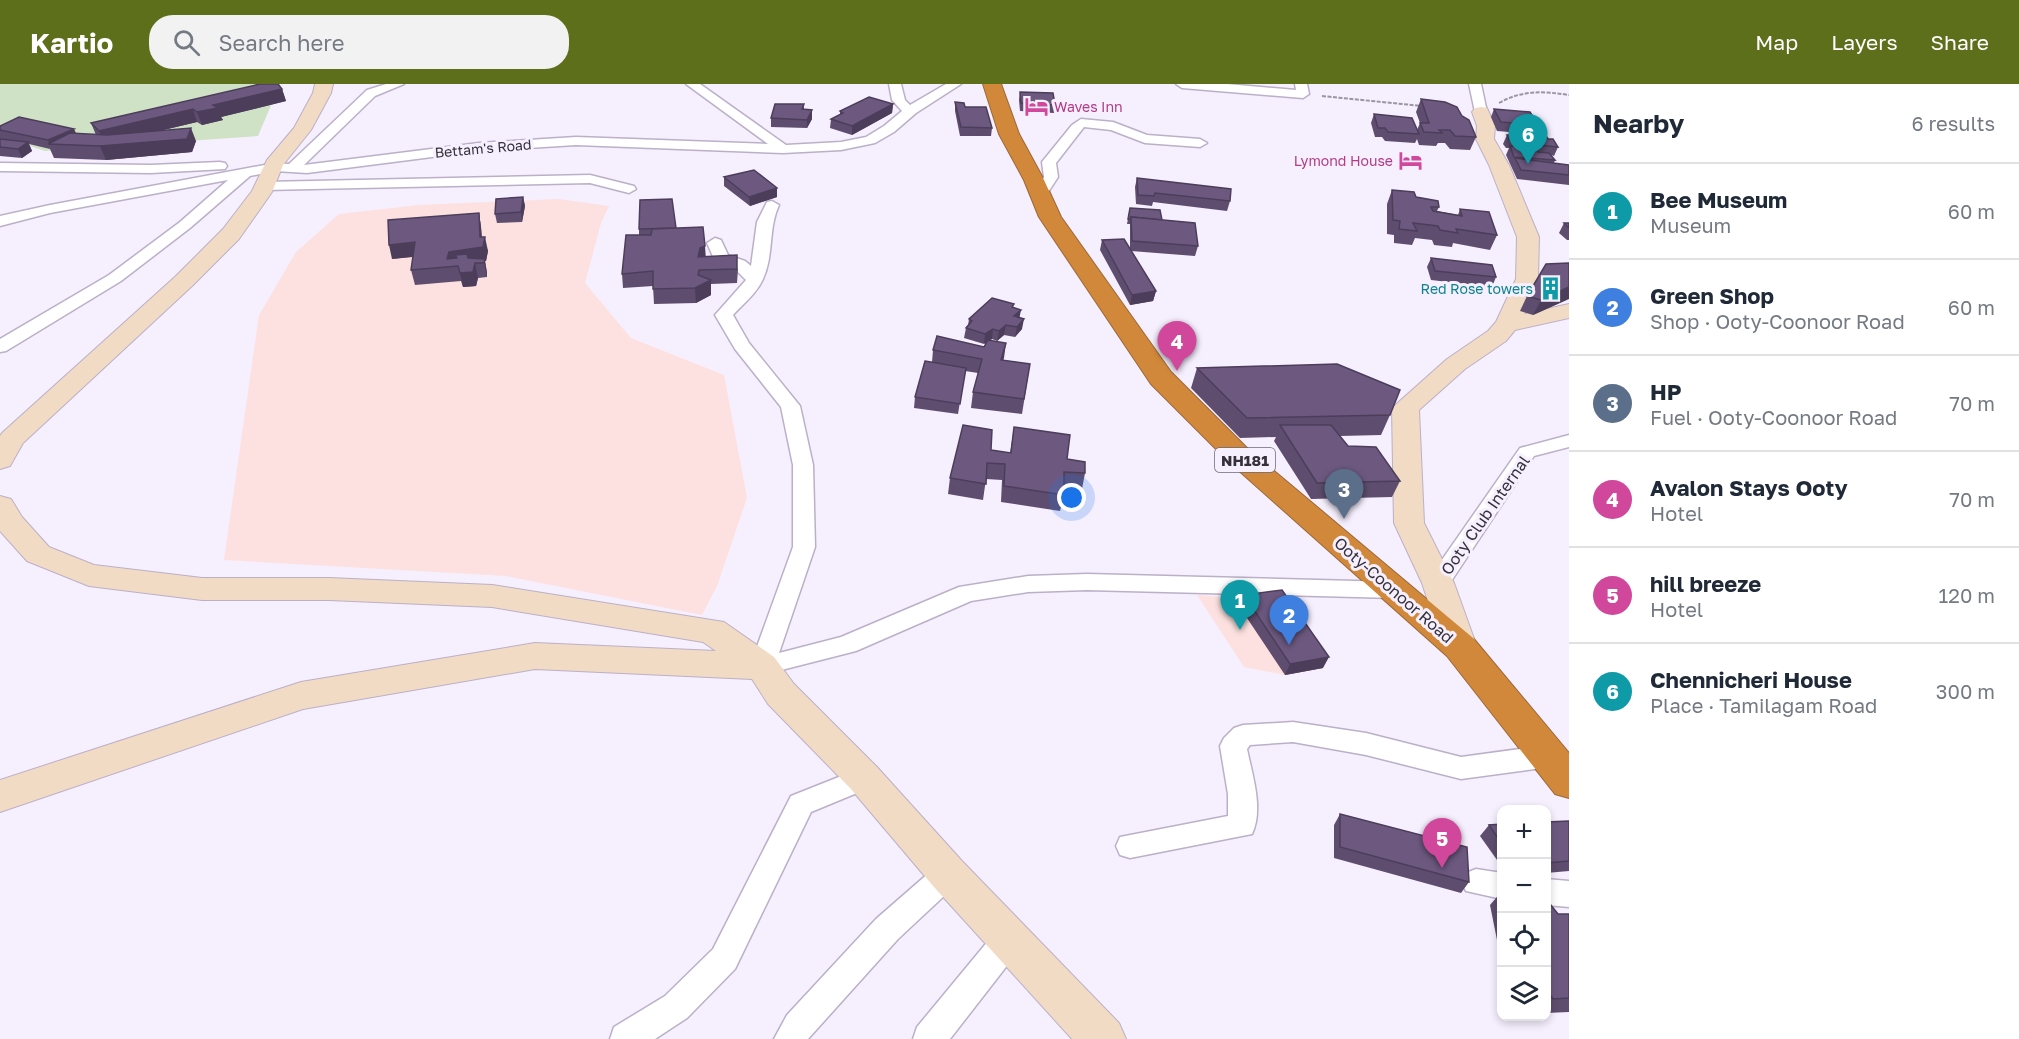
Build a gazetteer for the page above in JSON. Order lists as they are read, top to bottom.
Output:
{
  "streets": {
    "highway": ["NH181", "Ooty-Coonoor Road"],
    "street": ["Bettam's Road", "Ooty Club Internal"]
  },
  "places": {
    "hotel": ["Waves Inn", "Lymond House"],
    "building": ["Red Rose towers"]
  },
  "page": {
    "header": "Kartio",
    "search": "Search here",
    "nav": ["Map", "Layers", "Share"],
    "heading": ["Nearby", "6 results"],
    "pins": [
      "6",
      "4",
      "3",
      "1",
      "2",
      "5"
    ],
    "list": [
      {
        "mark": "1",
        "name": "Bee Museum",
        "note": "Museum",
        "value": "60 m"
      },
      {
        "mark": "2",
        "name": "Green Shop",
        "note": "Shop · Ooty-Coonoor Road",
        "value": "60 m"
      },
      {
        "mark": "3",
        "name": "HP",
        "note": "Fuel · Ooty-Coonoor Road",
        "value": "70 m"
      },
      {
        "mark": "4",
        "name": "Avalon Stays Ooty",
        "note": "Hotel",
        "value": "70 m"
      },
      {
        "mark": "5",
        "name": "hill breeze",
        "note": "Hotel",
        "value": "120 m"
      },
      {
        "mark": "6",
        "name": "Chennicheri House",
        "note": "Place · Tamilagam Road",
        "value": "300 m"
      }
    ],
    "map_buttons": ["+", "−"]
  }
}
